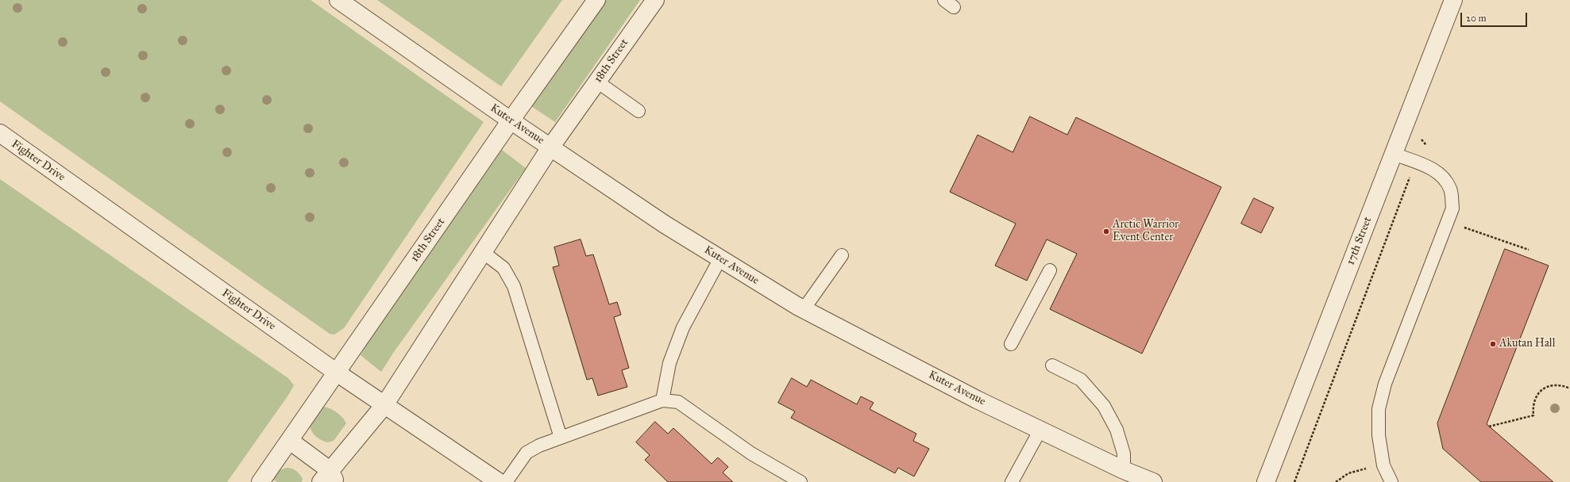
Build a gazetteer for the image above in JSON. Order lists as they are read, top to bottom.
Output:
{
  "streets": {
    "street": [
      "18th Street",
      "Kuter Avenue",
      "Fighter Drive",
      "17th Street"
    ]
  },
  "crossings": [
    ["18th Street", "Kuter Avenue"],
    ["18th Street", "Fighter Drive"]
  ],
  "places": ["Arctic Warrior Event Center", "Akutan Hall"],
  "scale_bar": "20 m"
}
